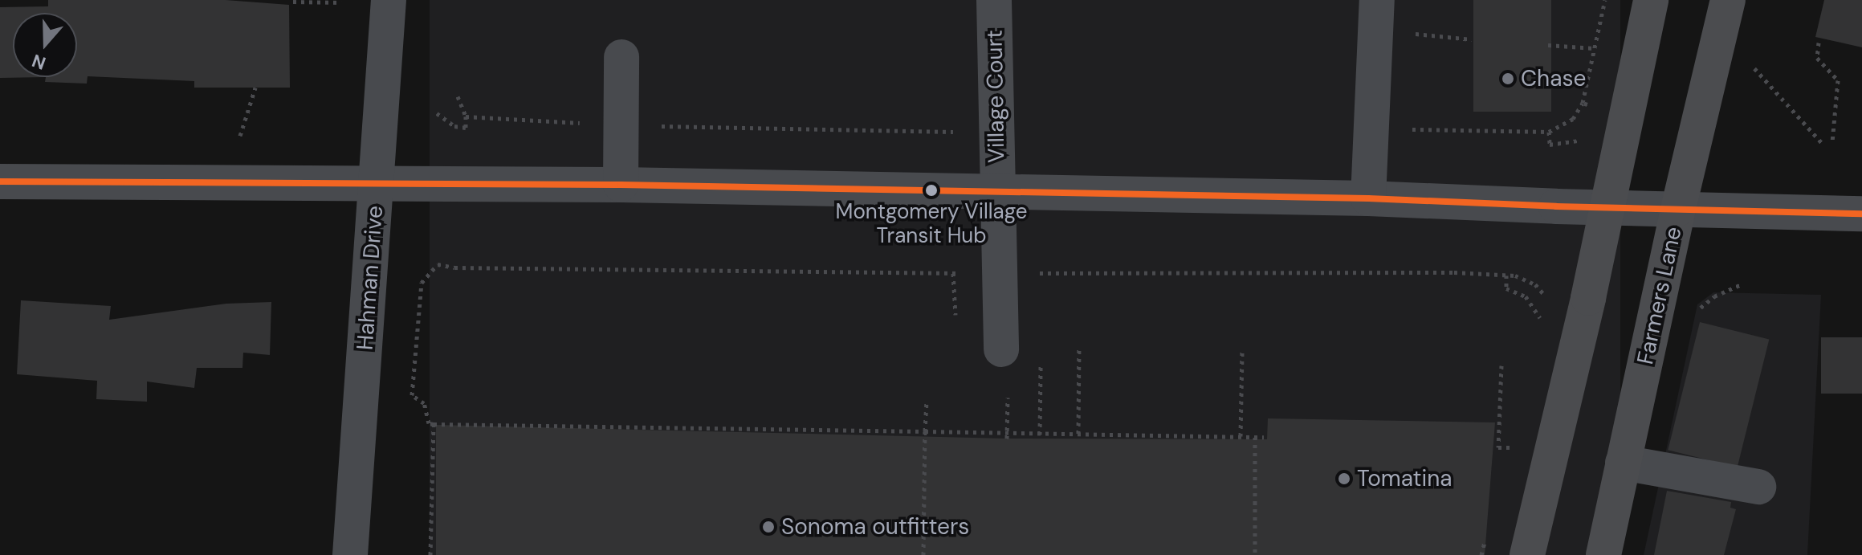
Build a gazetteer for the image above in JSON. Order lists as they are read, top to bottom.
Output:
{
  "streets": {
    "main road": ["Farmers Lane"],
    "street": ["Village Court", "Hahman Drive"]
  },
  "places": [
    "Chase",
    "Montgomery Village Transit Hub",
    "Tomatina",
    "Sonoma outfitters"
  ],
  "north": "bottom"
}
